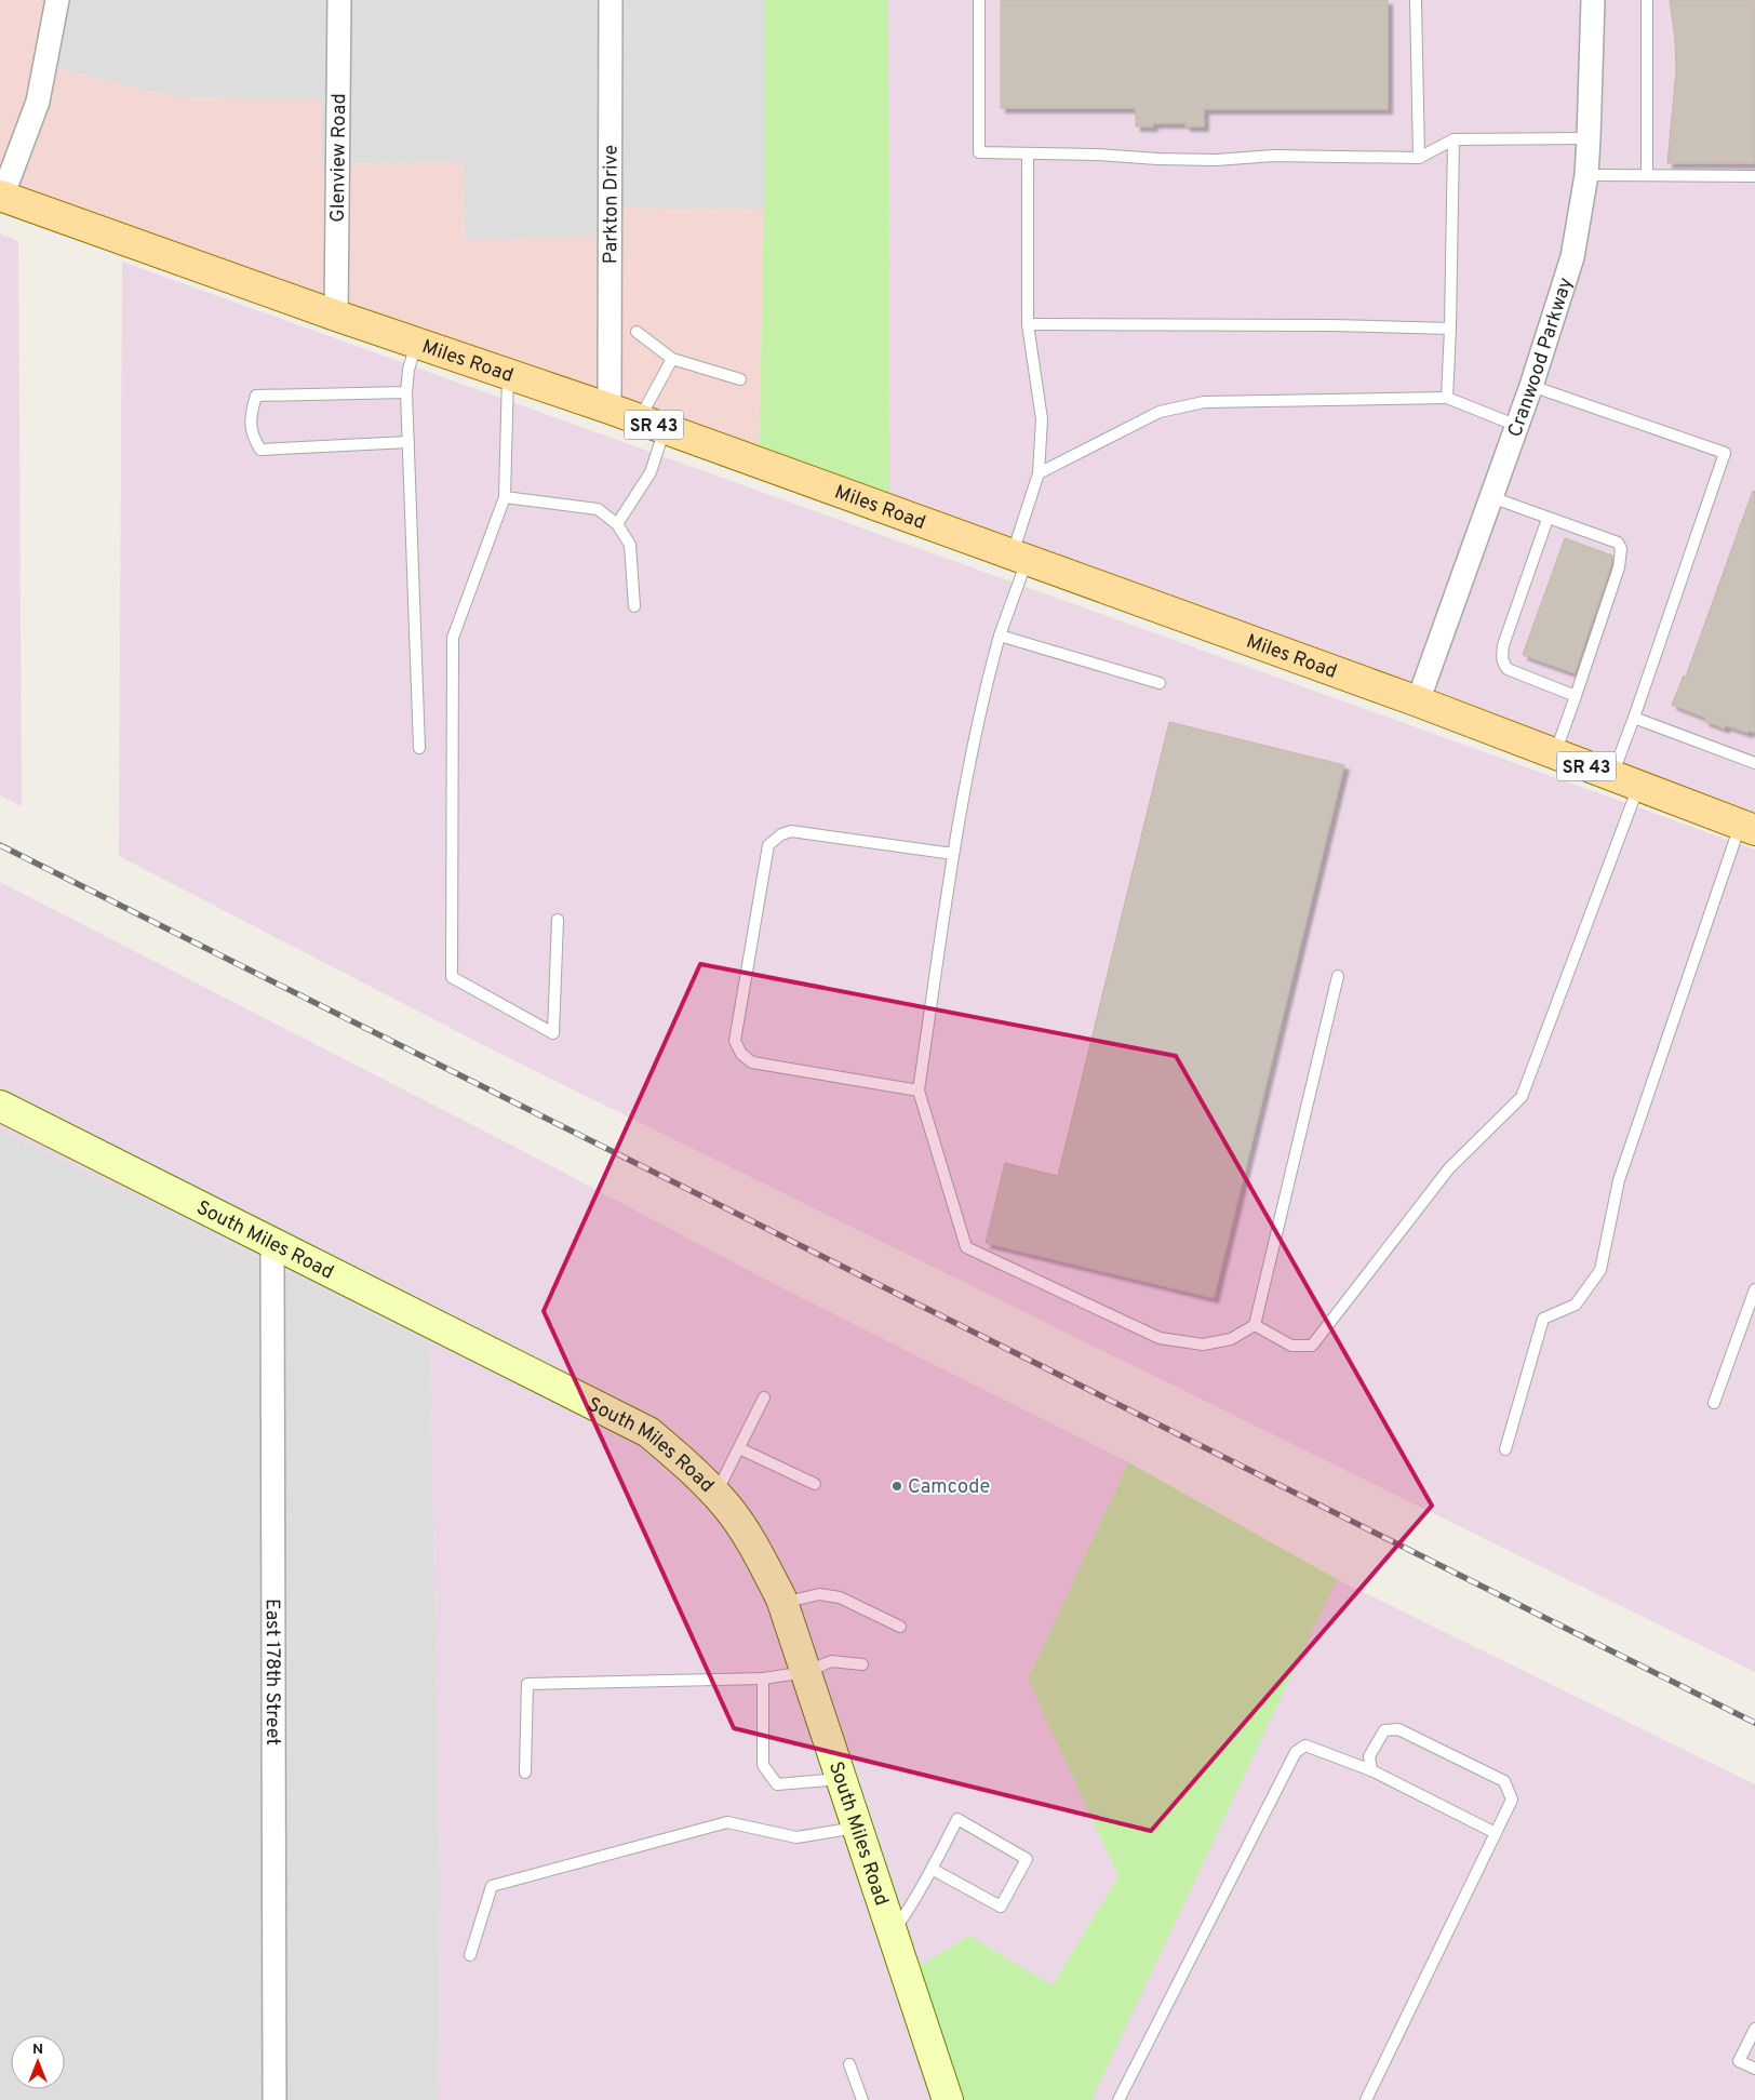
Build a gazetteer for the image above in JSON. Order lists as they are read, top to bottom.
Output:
{
  "streets": {
    "main road": ["Miles Road", "SR 43"],
    "street": [
      "Glenview Road",
      "Parkton Drive",
      "Cranwood Parkway",
      "South Miles Road",
      "East 178th Street"
    ]
  },
  "crossings": [
    ["Glenview Road", "Miles Road"],
    ["Parkton Drive", "Miles Road"],
    ["Cranwood Parkway", "Miles Road"],
    ["South Miles Road", "East 178th Street"]
  ],
  "places": ["Camcode"],
  "north": "top"
}
